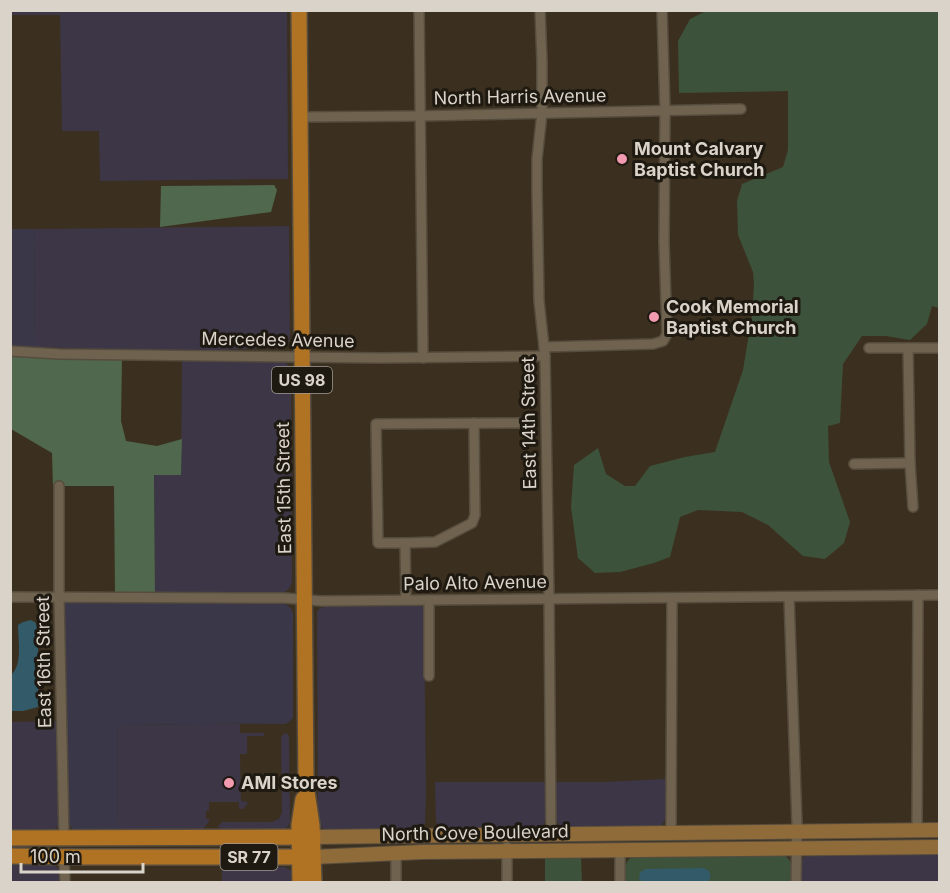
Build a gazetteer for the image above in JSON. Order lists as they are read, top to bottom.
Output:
{
  "streets": {
    "main road": [
      "US 98",
      "East 15th Street",
      "North Cove Boulevard",
      "SR 77"
    ],
    "street": [
      "North Harris Avenue",
      "Mercedes Avenue",
      "East 14th Street",
      "Palo Alto Avenue",
      "East 16th Street"
    ]
  },
  "crossings": [
    ["North Harris Avenue", "Mercedes Avenue"],
    ["North Harris Avenue", "East 14th Street"],
    ["North Harris Avenue", "East 15th Street"],
    ["Mercedes Avenue", "East 14th Street"],
    ["Mercedes Avenue", "East 15th Street"],
    ["East 14th Street", "Palo Alto Avenue"],
    ["East 14th Street", "North Cove Boulevard"],
    ["East 15th Street", "Palo Alto Avenue"],
    ["East 15th Street", "North Cove Boulevard"],
    ["Palo Alto Avenue", "East 16th Street"],
    ["East 16th Street", "North Cove Boulevard"]
  ],
  "places": ["Mount Calvary Baptist Church", "Cook Memorial Baptist Church", "AMI Stores"],
  "scale_bar": "100 m"
}
